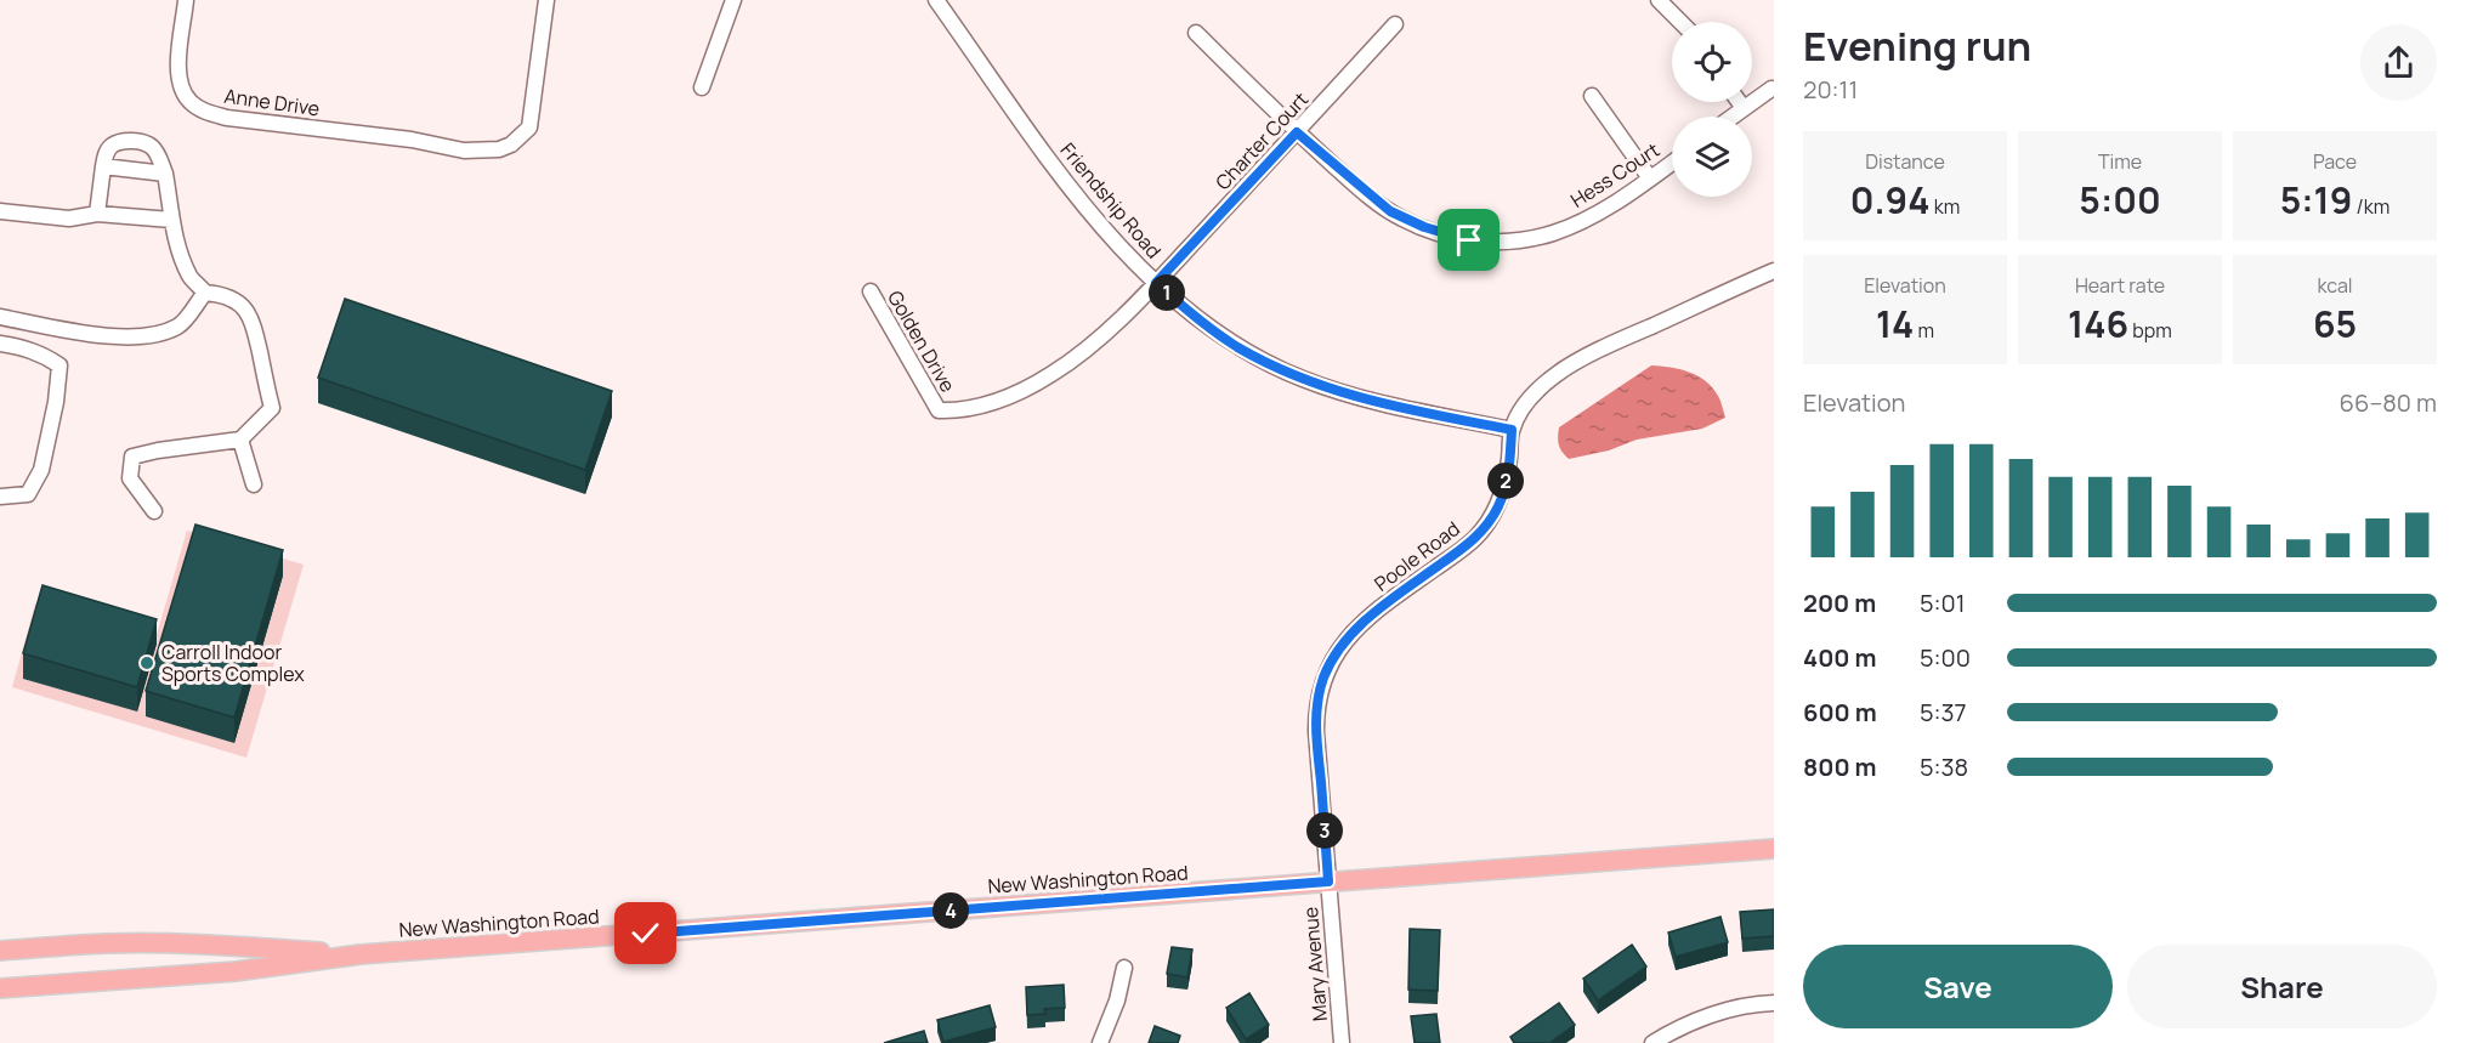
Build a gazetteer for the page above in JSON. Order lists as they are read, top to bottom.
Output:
{
  "streets": {
    "main road": ["New Washington Road"],
    "street": [
      "Anne Drive",
      "Charter Court",
      "Hess Court",
      "Friendship Road",
      "Golden Drive",
      "Poole Road",
      "Mary Avenue"
    ]
  },
  "crossings": [
    ["Charter Court", "Hess Court"],
    ["Charter Court", "Friendship Road"],
    ["Charter Court", "Golden Drive"],
    ["Friendship Road", "Poole Road"],
    ["Poole Road", "New Washington Road"],
    ["Poole Road", "Mary Avenue"],
    ["New Washington Road", "Mary Avenue"]
  ],
  "places": ["Carroll Indoor Sports Complex"],
  "page": {
    "heading": ["Evening run", "20:11"],
    "stats": [
      ["Distance", "0.94 km"],
      ["Time", "5:00"],
      ["Pace", "5:19 /km"],
      ["Elevation", "14 m"],
      ["Heart rate", "146 bpm"],
      ["kcal", "65"]
    ],
    "pins": [
      "1",
      "2",
      "3",
      "4"
    ],
    "chart": ["Elevation", "66–80 m"],
    "list": [
      {
        "name": "200 m",
        "note": "5:01"
      },
      {
        "name": "400 m",
        "note": "5:00"
      },
      {
        "name": "600 m",
        "note": "5:37"
      },
      {
        "name": "800 m",
        "note": "5:38"
      }
    ],
    "buttons": ["Save", "Share"]
  }
}
